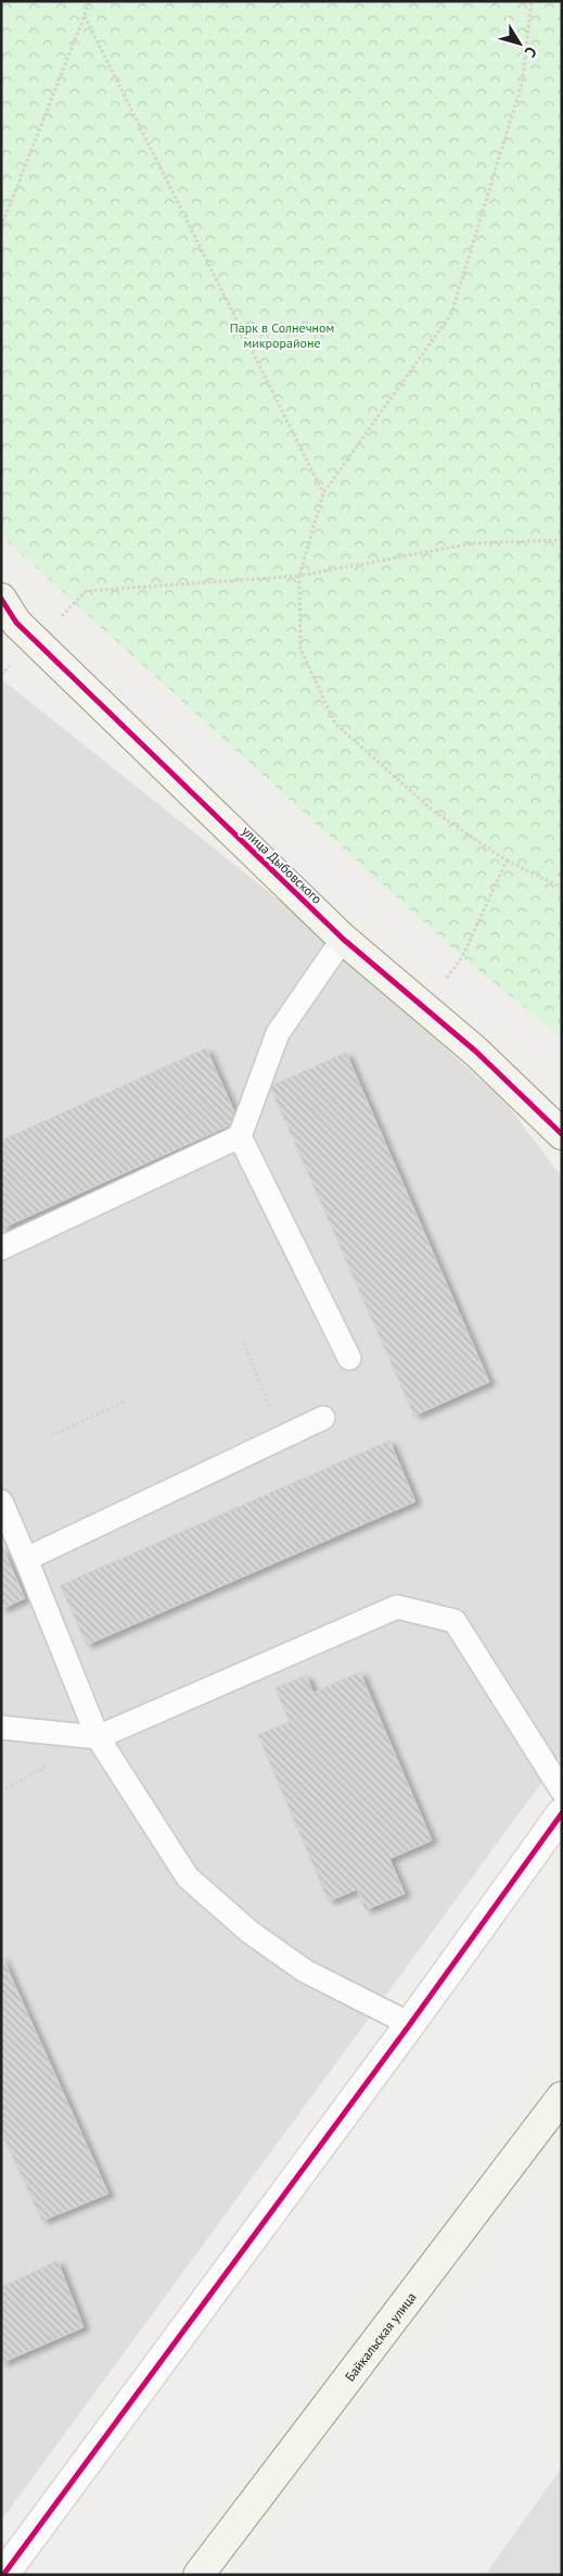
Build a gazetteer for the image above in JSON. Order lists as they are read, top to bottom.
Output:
{
  "streets": {
    "street": ["улица Дыбовского", "Байкальская улица"]
  },
  "parks": ["Парк в Солнечном микрорайоне"],
  "north": "bottom right"
}
